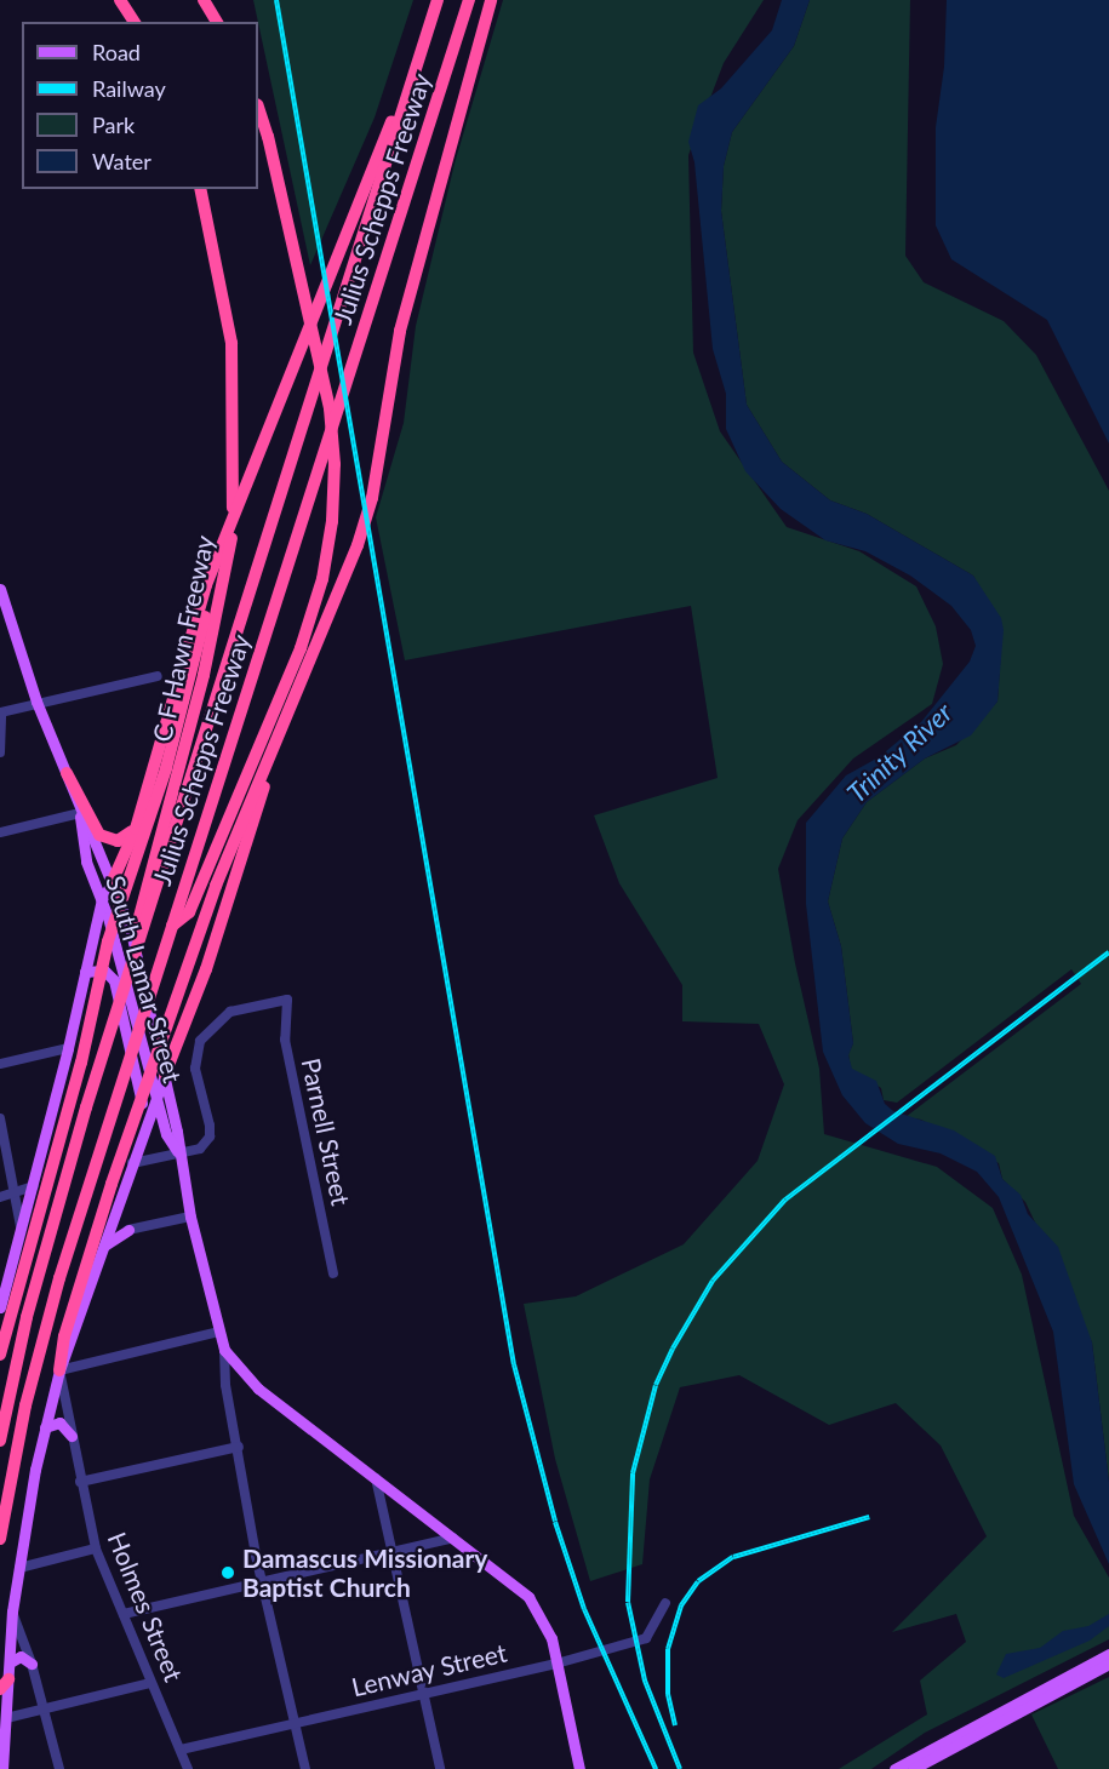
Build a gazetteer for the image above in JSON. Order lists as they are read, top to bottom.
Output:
{
  "streets": {
    "highway": ["Julius Schepps Freeway", "C F Hawn Freeway"],
    "main road": ["South Lamar Street"],
    "street": ["Parnell Street", "Holmes Street", "Lenway Street"]
  },
  "crossings": [
    ["Julius Schepps Freeway", "C F Hawn Freeway"],
    ["Julius Schepps Freeway", "South Lamar Street"],
    ["South Lamar Street", "Parnell Street"],
    ["Holmes Street", "Lenway Street"]
  ],
  "water": ["Trinity River"],
  "places": ["Damascus Missionary Baptist Church"],
  "legend": [
    "Road",
    "Railway",
    "Park",
    "Water"
  ]
}
